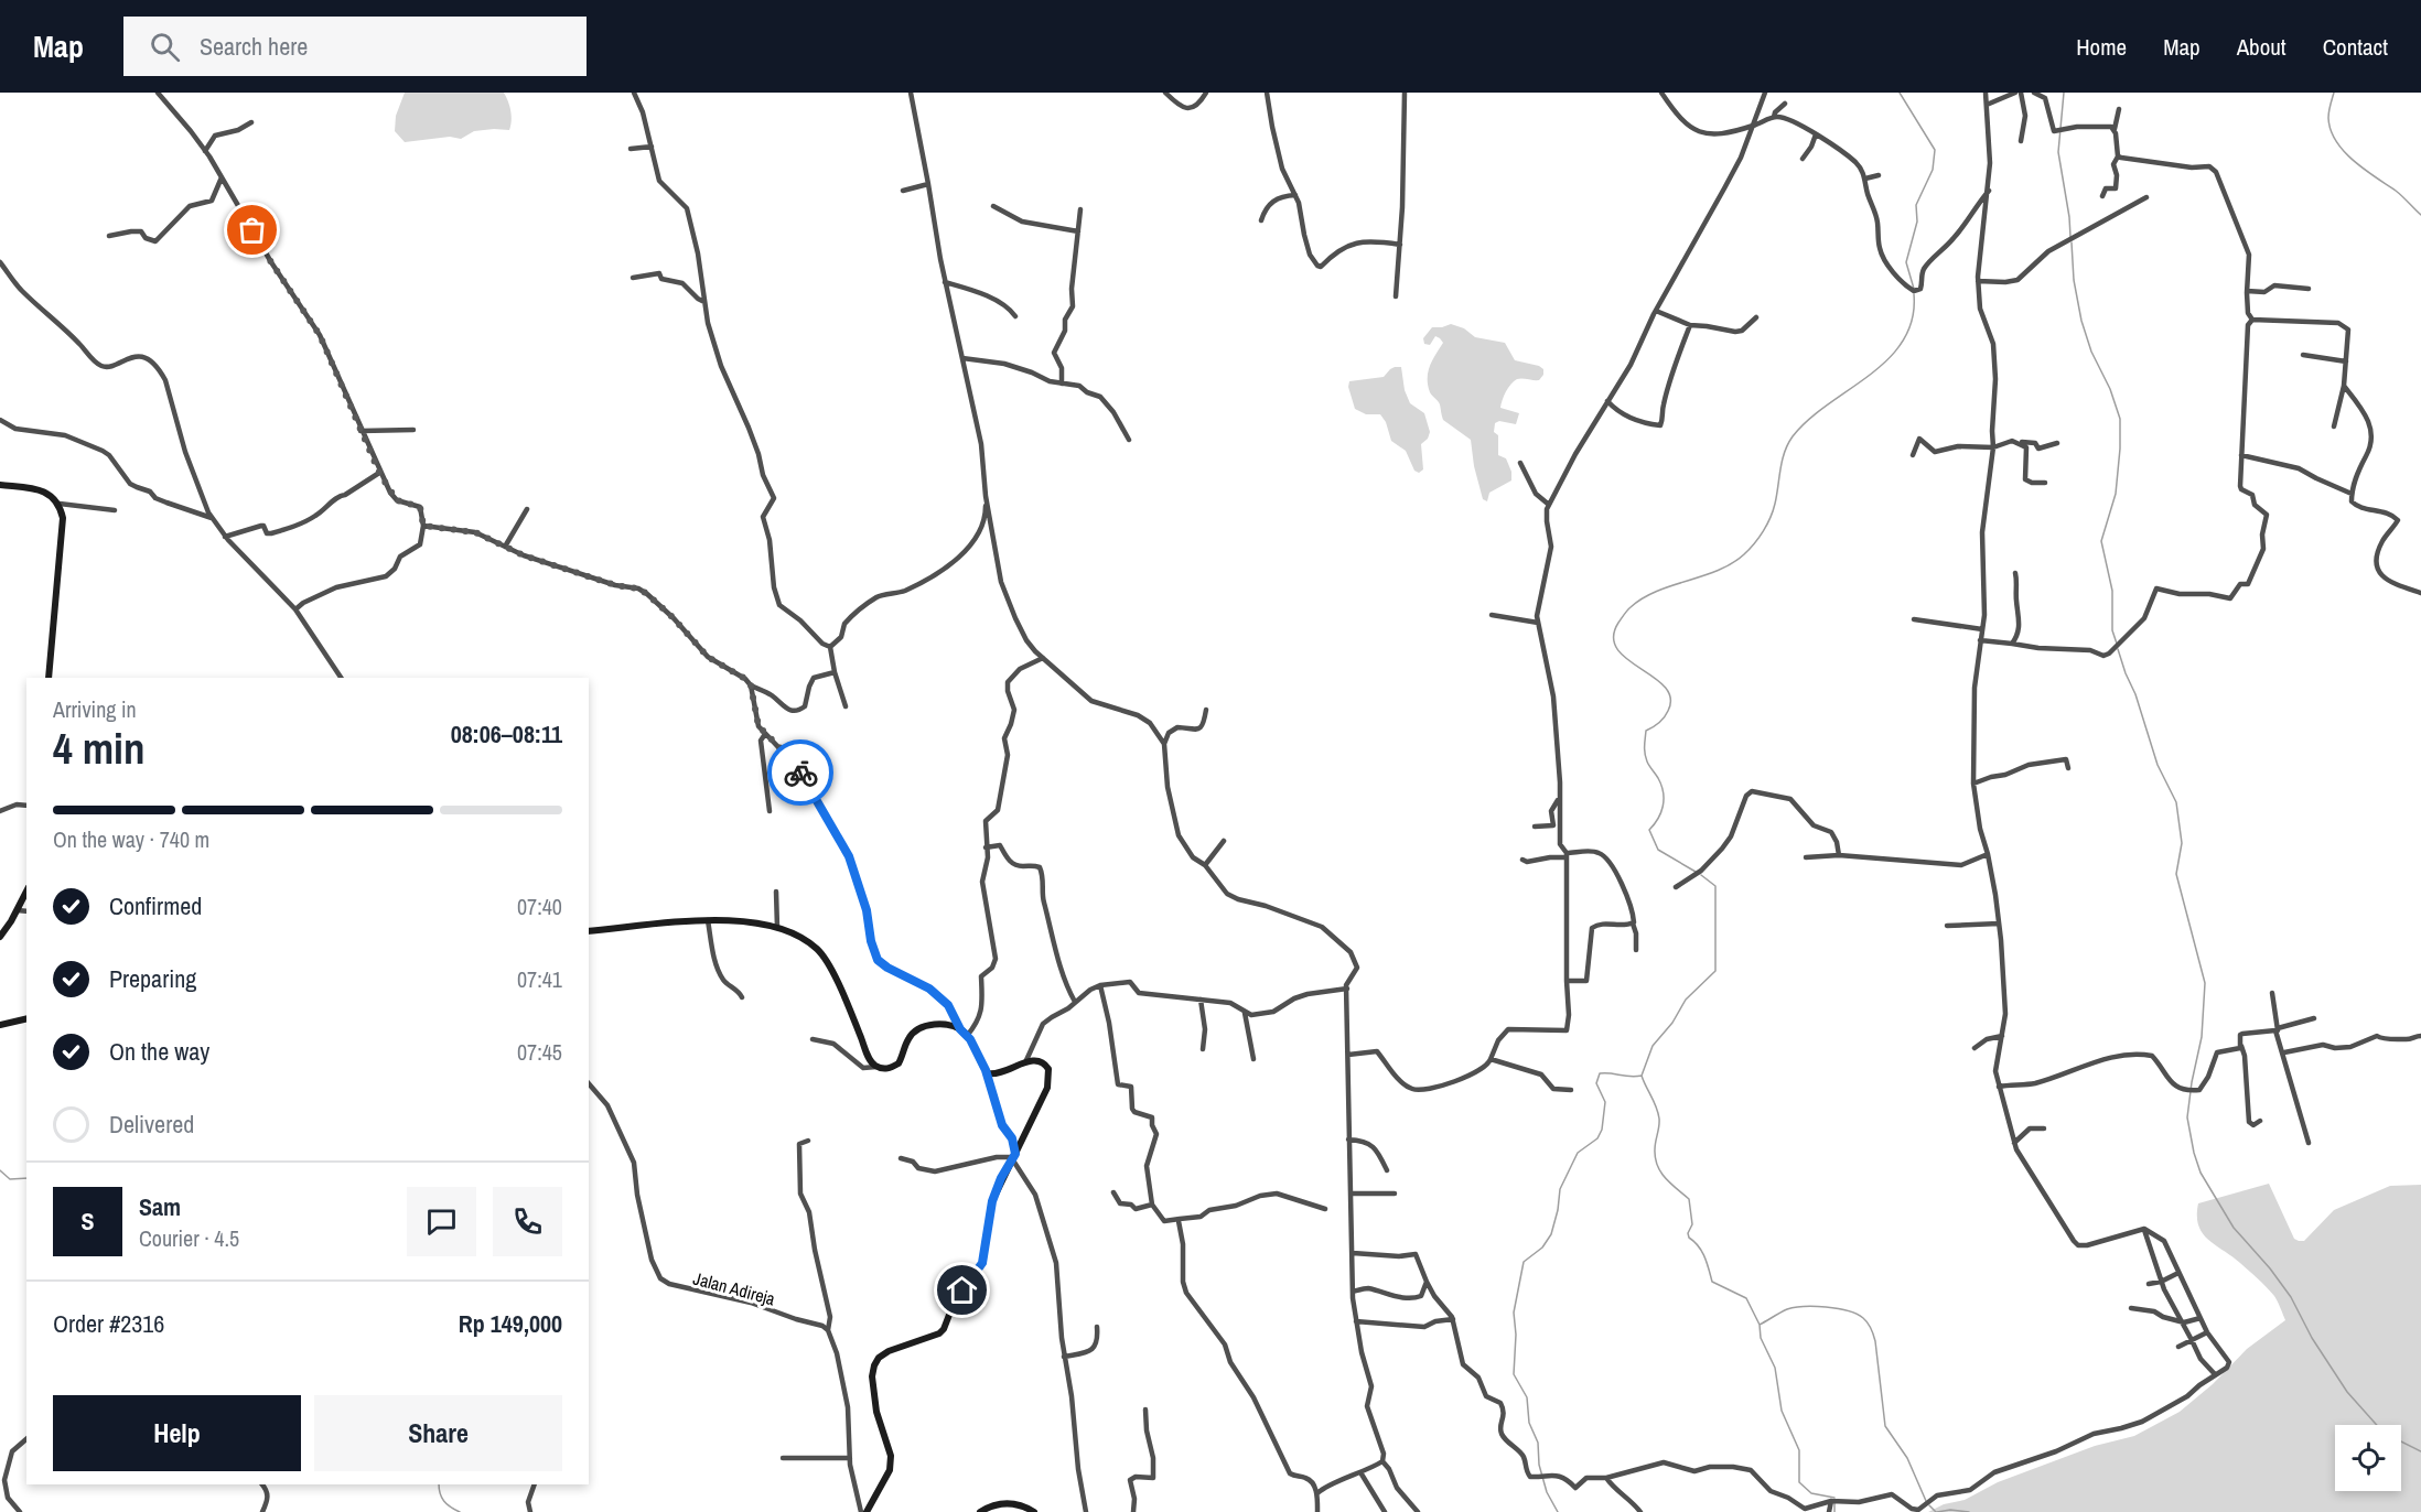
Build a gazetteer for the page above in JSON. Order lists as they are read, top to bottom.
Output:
{
  "streets": {
    "street": ["Jalan Adireja"]
  },
  "page": {
    "header": "Map",
    "search": "Search here",
    "nav": [
      "Home",
      "Map",
      "About",
      "Contact"
    ],
    "heading": ["4 min", "Arriving in", "08:06–08:11"],
    "panel": [
      "Sam",
      "Courier · 4.5",
      "Order #2316",
      "Rp 149,000"
    ],
    "bar": "On the way · 740 m",
    "list": [
      ["Confirmed", "07:40"],
      ["Preparing", "07:41"],
      ["On the way", "07:45"],
      "Delivered"
    ],
    "round": "S",
    "buttons": ["Help", "Share"]
  }
}
